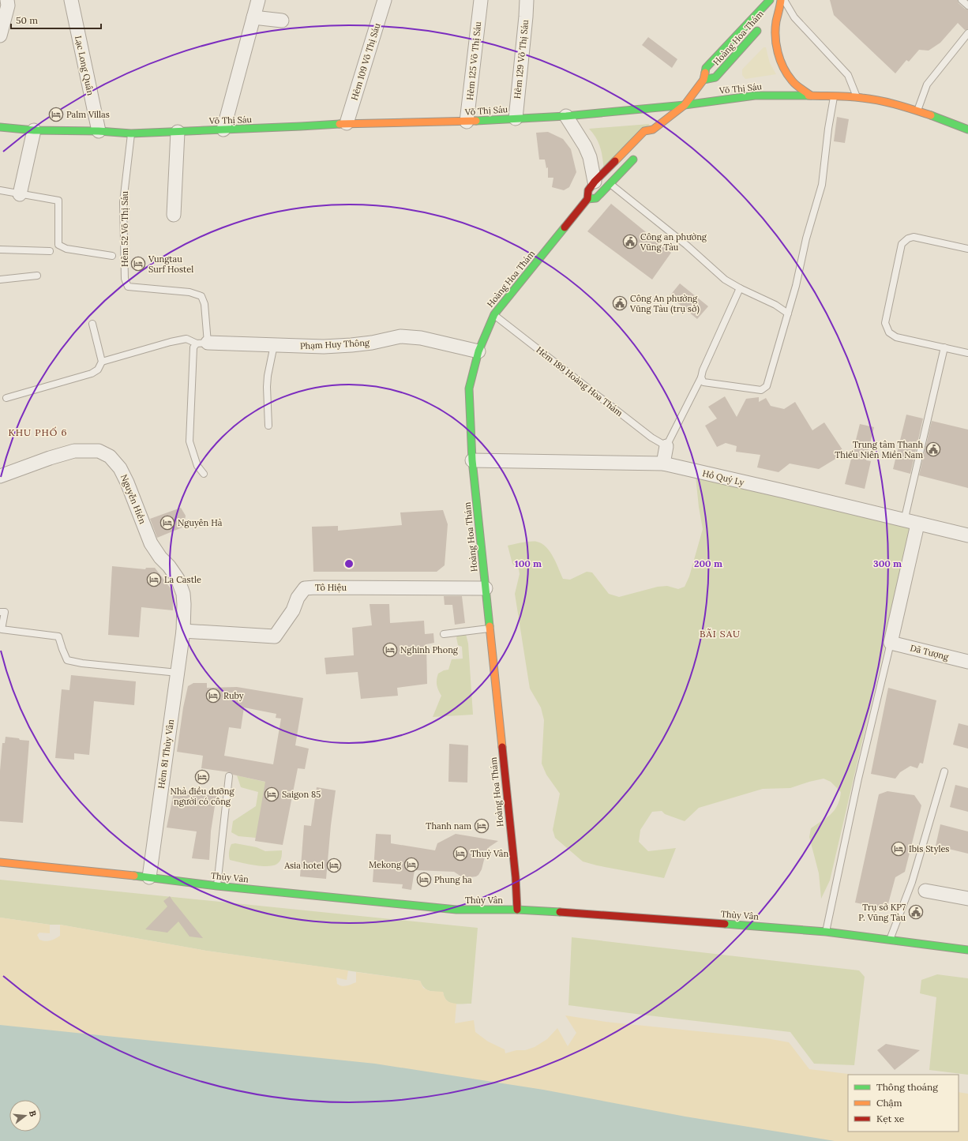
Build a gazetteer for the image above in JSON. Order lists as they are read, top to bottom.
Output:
{
  "streets": {
    "main road": ["Hoàng Hoa Thám", "Võ Thị Sáu", "Thùy Vân"],
    "street": [
      "Hẻm 129 Võ Thị Sáu",
      "Hẻm 125 Võ Thị Sáu",
      "Hẻm 109 Võ Thị Sáu",
      "Lạc Long Quân",
      "Phạm Huy Thông",
      "Hồ Quý Ly",
      "Nguyễn Hiền",
      "Tô Hiệu",
      "Dã Tượng",
      "Hẻm 81 Thùy Vân"
    ],
    "lane": ["Hẻm 52 Võ Thị Sáu", "Hẻm 189 Hoàng Hoa Thám"]
  },
  "crossings": [
    ["Hoàng Hoa Thám", "Võ Thị Sáu"],
    ["Hoàng Hoa Thám", "Phạm Huy Thông"],
    ["Hoàng Hoa Thám", "Hẻm 189 Hoàng Hoa Thám"],
    ["Hoàng Hoa Thám", "Hồ Quý Ly"],
    ["Hoàng Hoa Thám", "Tô Hiệu"],
    ["Hoàng Hoa Thám", "Thùy Vân"],
    ["Hẻm 129 Võ Thị Sáu", "Võ Thị Sáu"],
    ["Hẻm 125 Võ Thị Sáu", "Võ Thị Sáu"],
    ["Hẻm 109 Võ Thị Sáu", "Võ Thị Sáu"],
    ["Lạc Long Quân", "Võ Thị Sáu"],
    ["Võ Thị Sáu", "Hẻm 52 Võ Thị Sáu"],
    ["Hẻm 52 Võ Thị Sáu", "Phạm Huy Thông"],
    ["Nguyễn Hiền", "Tô Hiệu"],
    ["Nguyễn Hiền", "Hẻm 81 Thùy Vân"],
    ["Tô Hiệu", "Hẻm 81 Thùy Vân"],
    ["Hẻm 81 Thùy Vân", "Thùy Vân"]
  ],
  "districts": ["KHU PHỐ 6", "BÃI SAU"],
  "places": {
    "hotel": [
      "Palm Villas",
      "Vungtau Surf Hostel",
      "Nguyên Hà",
      "La Castle",
      "Nghinh Phong",
      "Ruby",
      "Nhà điều dưỡng người có công",
      "Saigon 85",
      "Thanh nam",
      "Ibis Styles",
      "Thuỳ Vân",
      "Mekong",
      "Asia hotel",
      "Phung ha"
    ],
    "public building": [
      "Công an phường Vũng Tàu",
      "Công An phường Vũng Tàu (trụ sở)",
      "Trung tâm Thanh Thiếu Niên Miền Nam",
      "Trụ sở KP7 P. Vũng Tàu"
    ]
  },
  "legend": ["Thông thoáng", "Chậm", "Kẹt xe"],
  "scale_bar": "50 m",
  "north": "right",
  "rings": ["100 m", "200 m", "300 m"]
}
